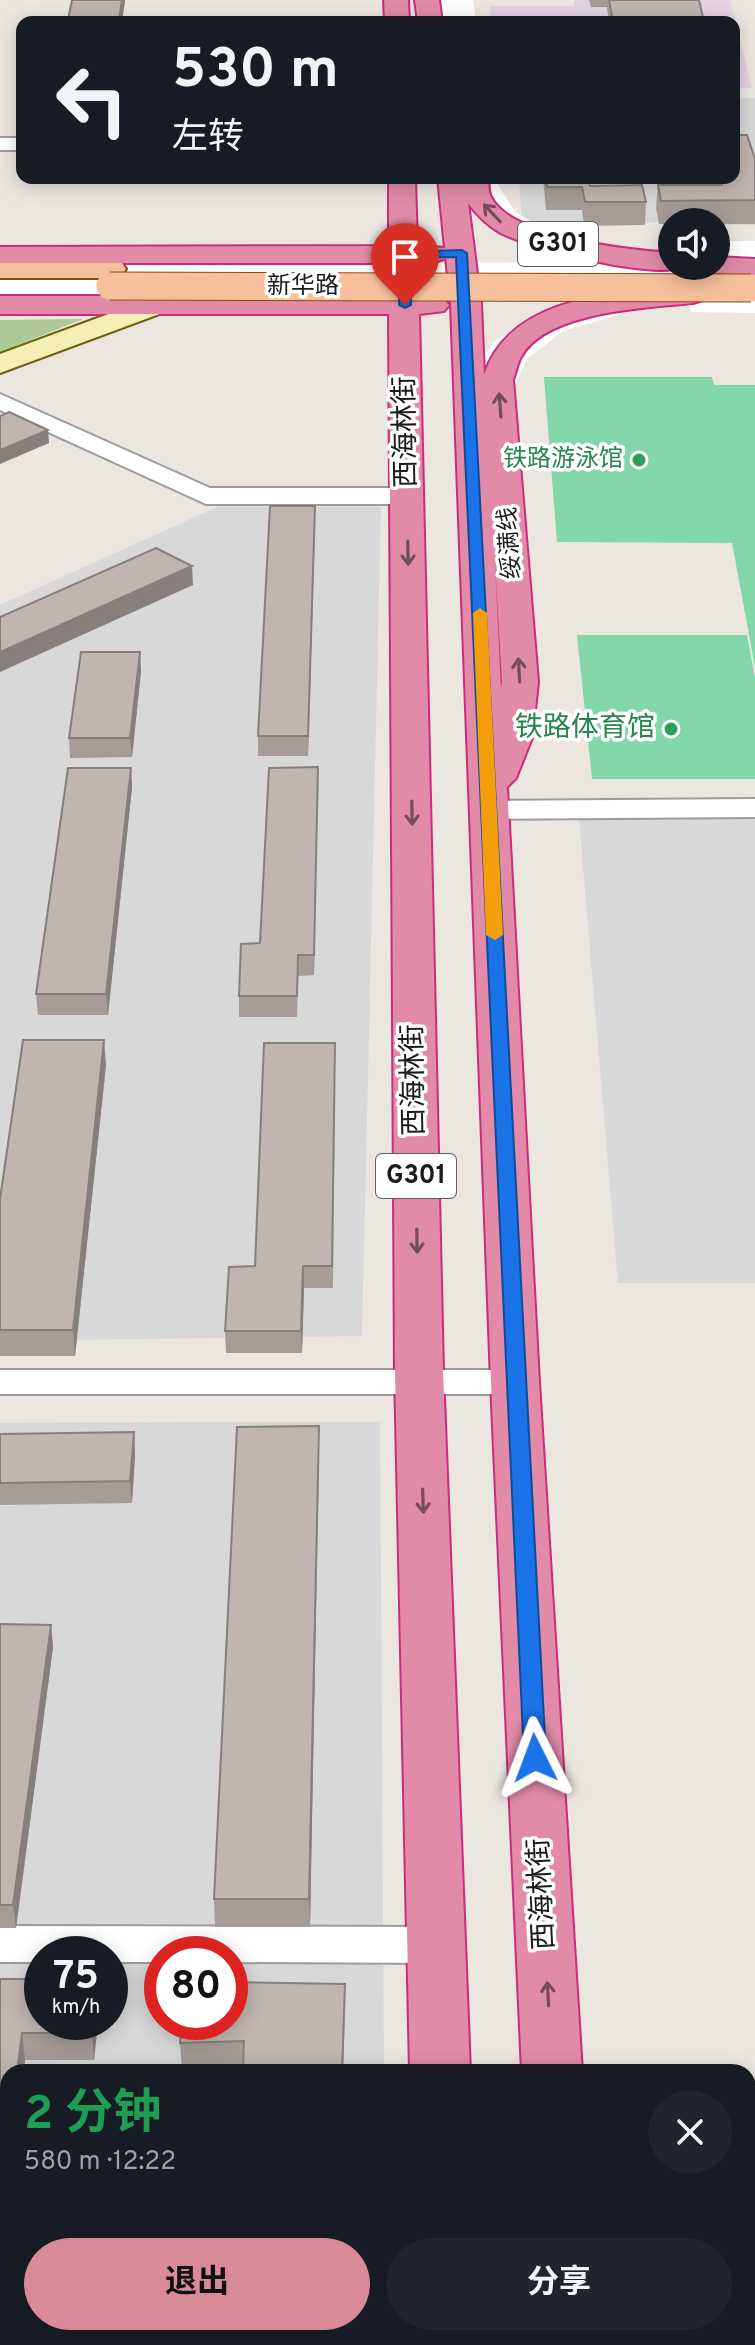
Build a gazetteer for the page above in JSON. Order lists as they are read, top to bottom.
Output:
{
  "streets": {
    "highway": ["G301", "西海林街", "绥满线"],
    "main road": ["新华路"]
  },
  "crossings": [
    ["G301", "西海林街"],
    ["新华路", "绥满线"],
    ["西海林街", "绥满线"]
  ],
  "one_way": ["绥满线"],
  "places": ["铁路游泳馆", "铁路体育馆"],
  "page": {
    "turn": ["530 m", "左转"],
    "speed": "75 km/h",
    "limit": "80",
    "heading": ["2 分钟", "580 m · 12:22"],
    "buttons": ["退出", "分享"]
  }
}
